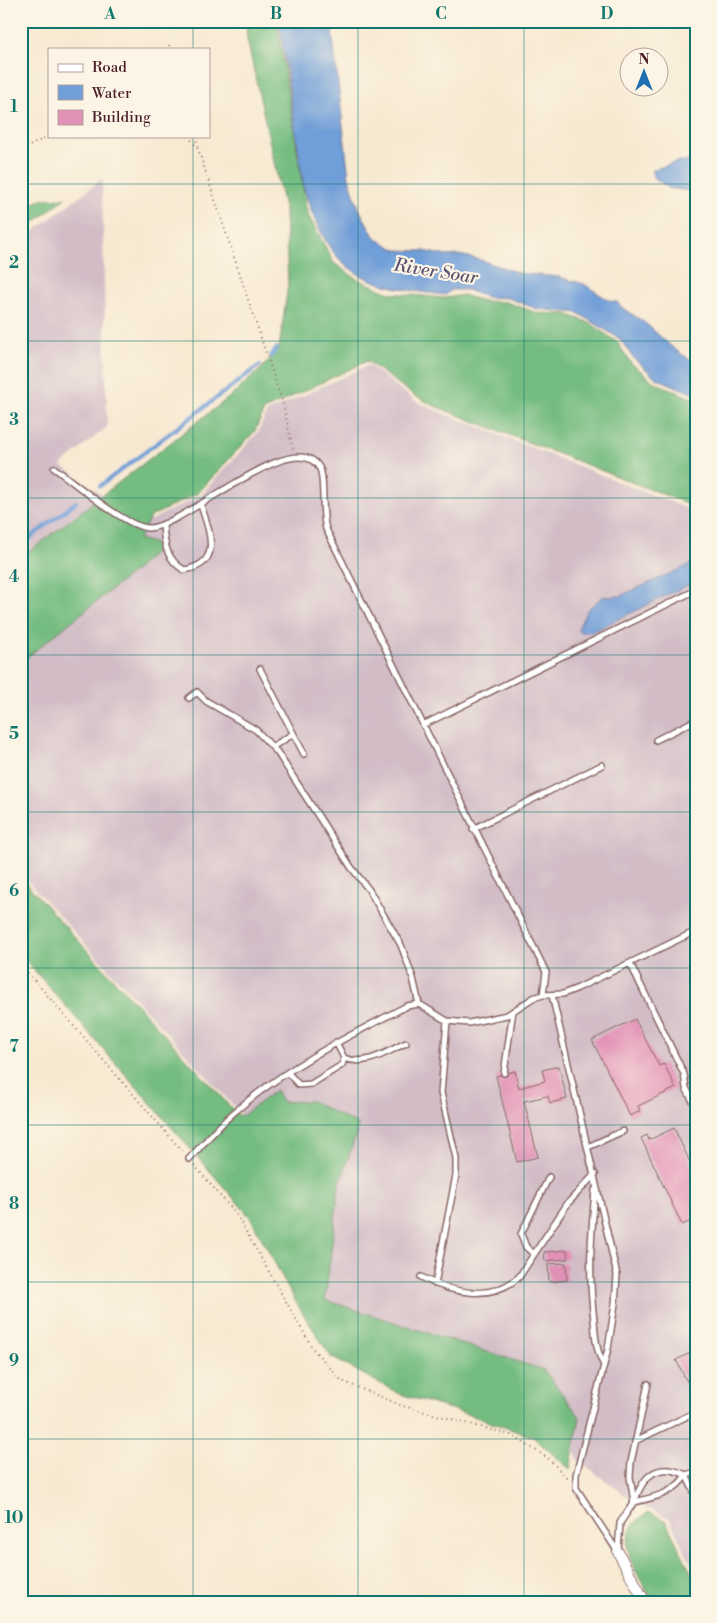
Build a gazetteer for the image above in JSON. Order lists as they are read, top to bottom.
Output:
{
  "water": ["River Soar"],
  "legend": ["Road", "Water", "Building"],
  "north": "top",
  "grid": {
    "columns": [
      "A",
      "B",
      "C",
      "D"
    ],
    "rows": [
      "1",
      "2",
      "3",
      "4",
      "5",
      "6",
      "7",
      "8",
      "9",
      "10"
    ]
  }
}
